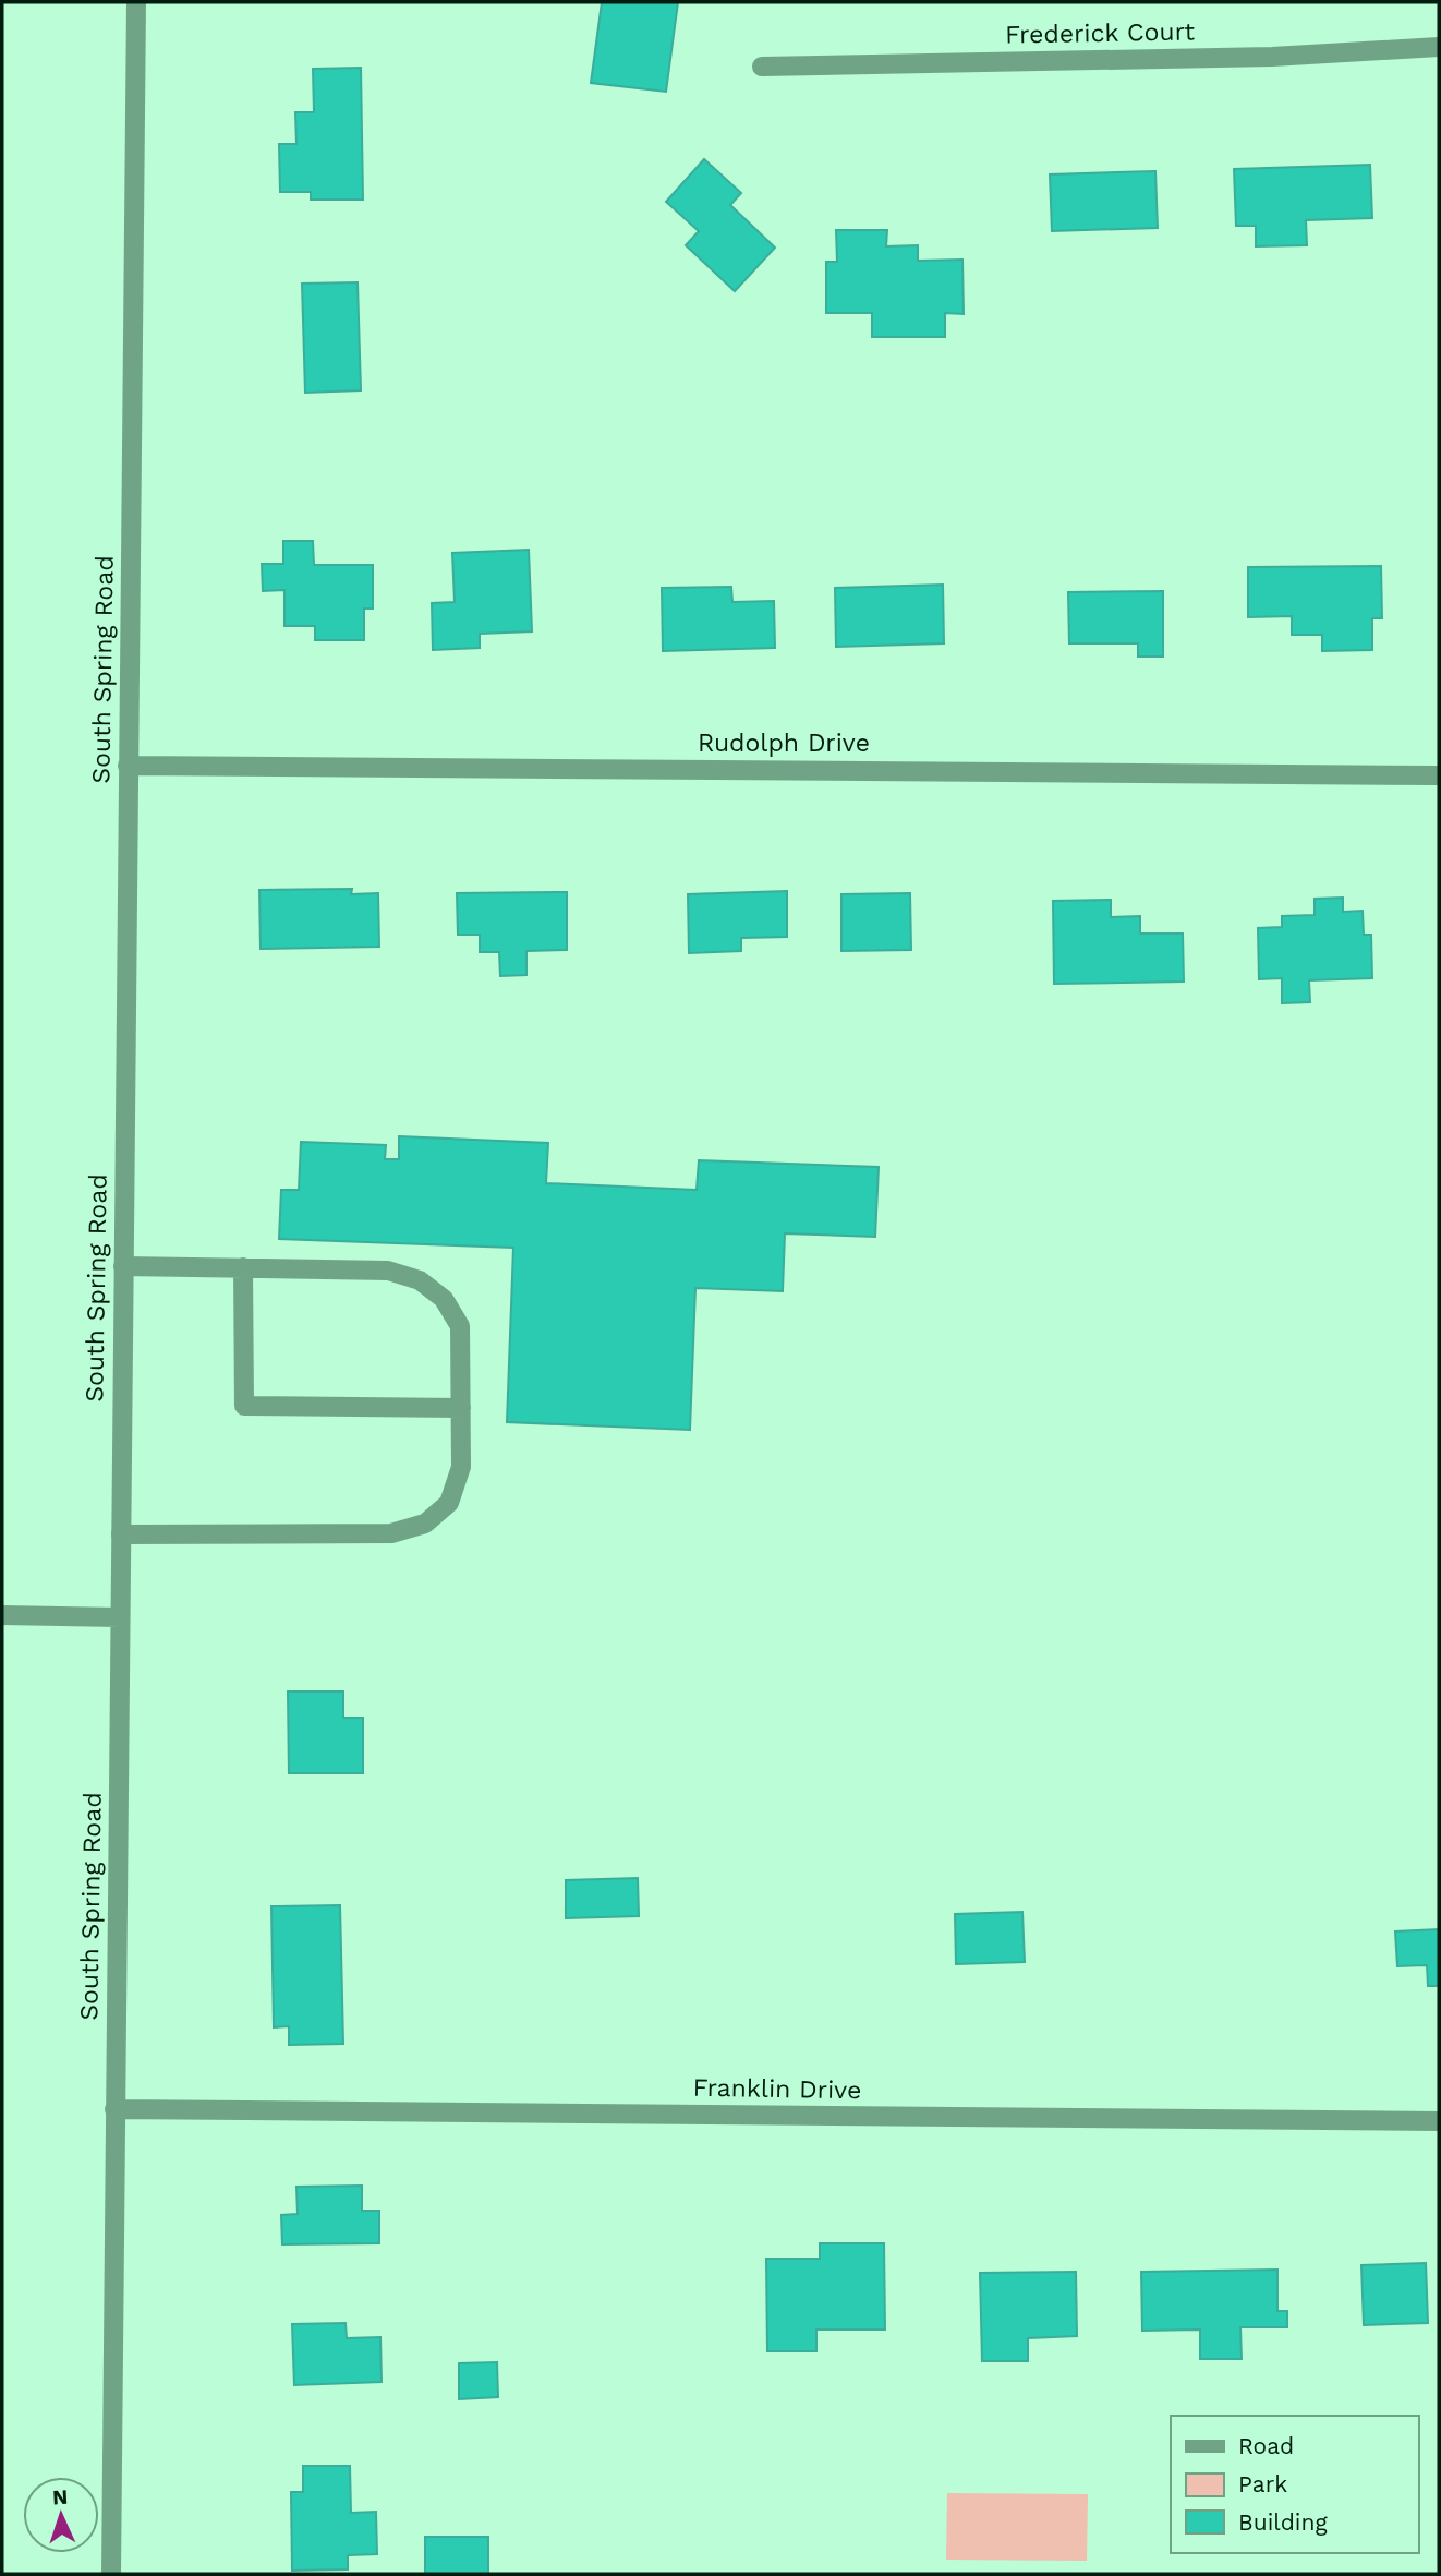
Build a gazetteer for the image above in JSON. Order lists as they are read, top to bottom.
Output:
{
  "streets": {
    "street": [
      "Frederick Court",
      "South Spring Road",
      "Rudolph Drive",
      "Franklin Drive"
    ]
  },
  "crossings": [
    ["South Spring Road", "Rudolph Drive"],
    ["South Spring Road", "Franklin Drive"]
  ],
  "legend": ["Road", "Park", "Building"],
  "north": "top"
}
